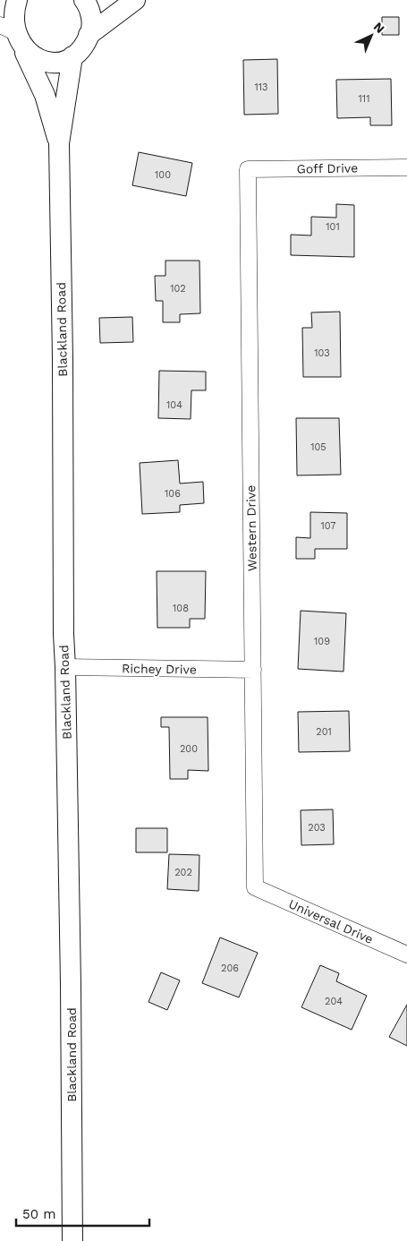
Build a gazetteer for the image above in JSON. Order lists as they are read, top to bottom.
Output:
{
  "streets": {
    "street": [
      "Goff Drive",
      "Blackland Road",
      "Western Drive",
      "Richey Drive",
      "Universal Drive"
    ]
  },
  "crossings": [
    ["Goff Drive", "Western Drive"],
    ["Blackland Road", "Richey Drive"],
    ["Western Drive", "Richey Drive"],
    ["Western Drive", "Universal Drive"]
  ],
  "house_numbers": [
    "113",
    "111",
    "100",
    "101",
    "102",
    "103",
    "104",
    "105",
    "106",
    "107",
    "108",
    "109",
    "201",
    "200",
    "203",
    "202",
    "206",
    "204"
  ],
  "scale_bar": "50 m",
  "north": "top right"
}
